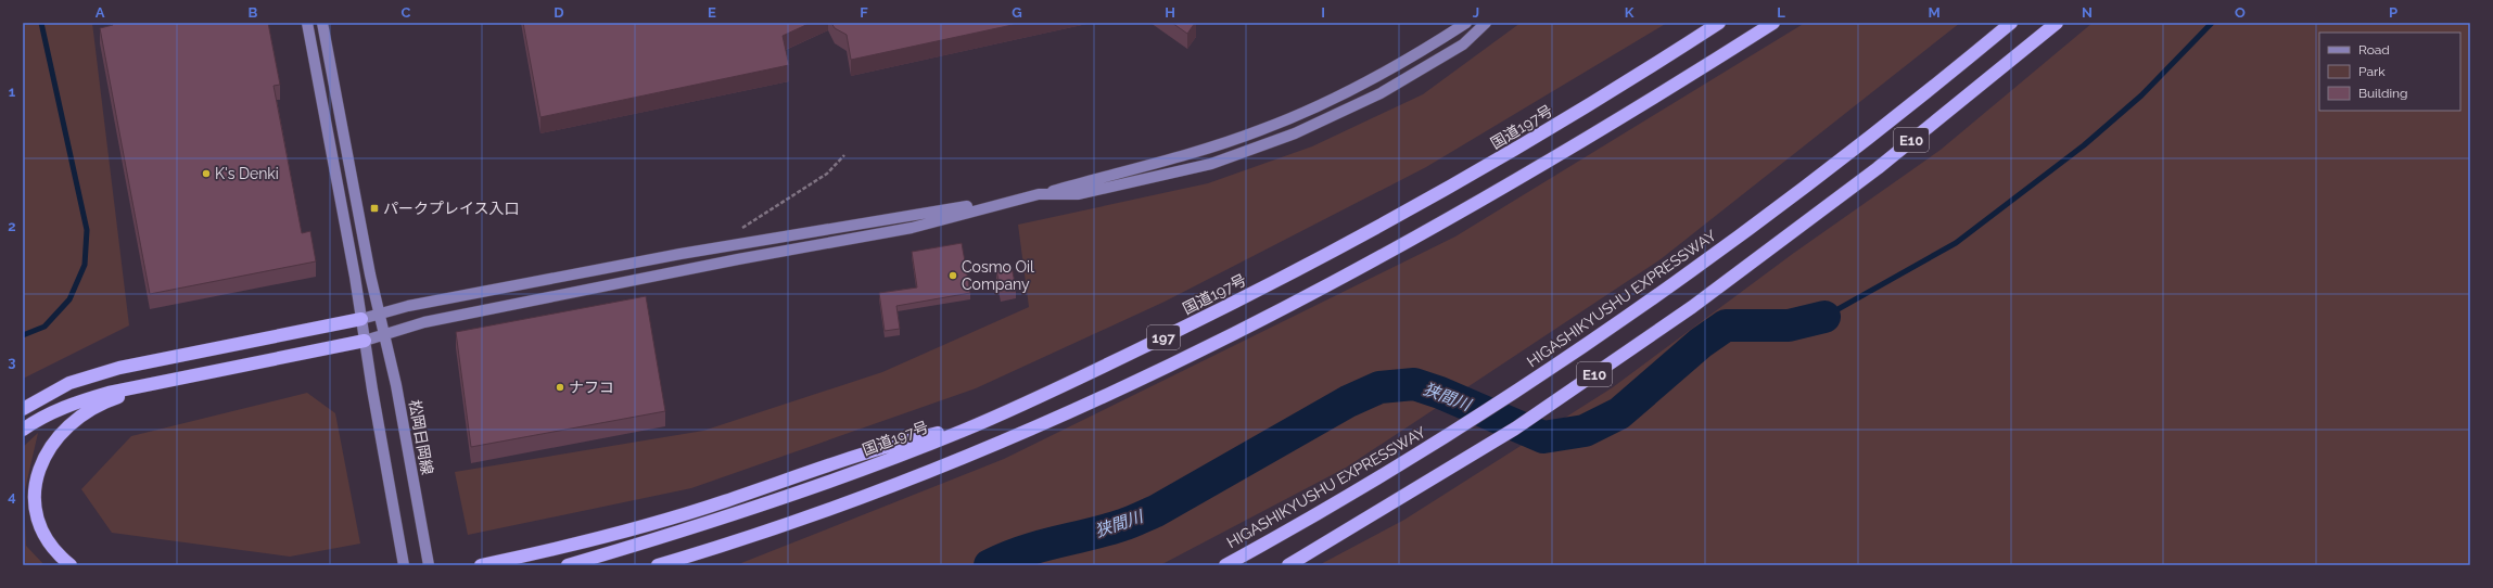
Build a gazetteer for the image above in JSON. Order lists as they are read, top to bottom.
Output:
{
  "streets": {
    "highway": [
      "国道197号",
      "E10",
      "HIGASHIKYUSHU EXPRESSWAY",
      "197"
    ],
    "street": ["松岡日岡線"]
  },
  "water": ["狭間川"],
  "places": {
    "other": ["K's Denki", "Cosmo Oil Company", "ナフコ"],
    "transit": ["パークプレイス入口"]
  },
  "legend": ["Road", "Park", "Building"],
  "grid": {
    "columns": [
      "A",
      "B",
      "C",
      "D",
      "E",
      "F",
      "G",
      "H",
      "I",
      "J",
      "K",
      "L",
      "M",
      "N",
      "O",
      "P"
    ],
    "rows": [
      "1",
      "2",
      "3",
      "4"
    ]
  }
}
